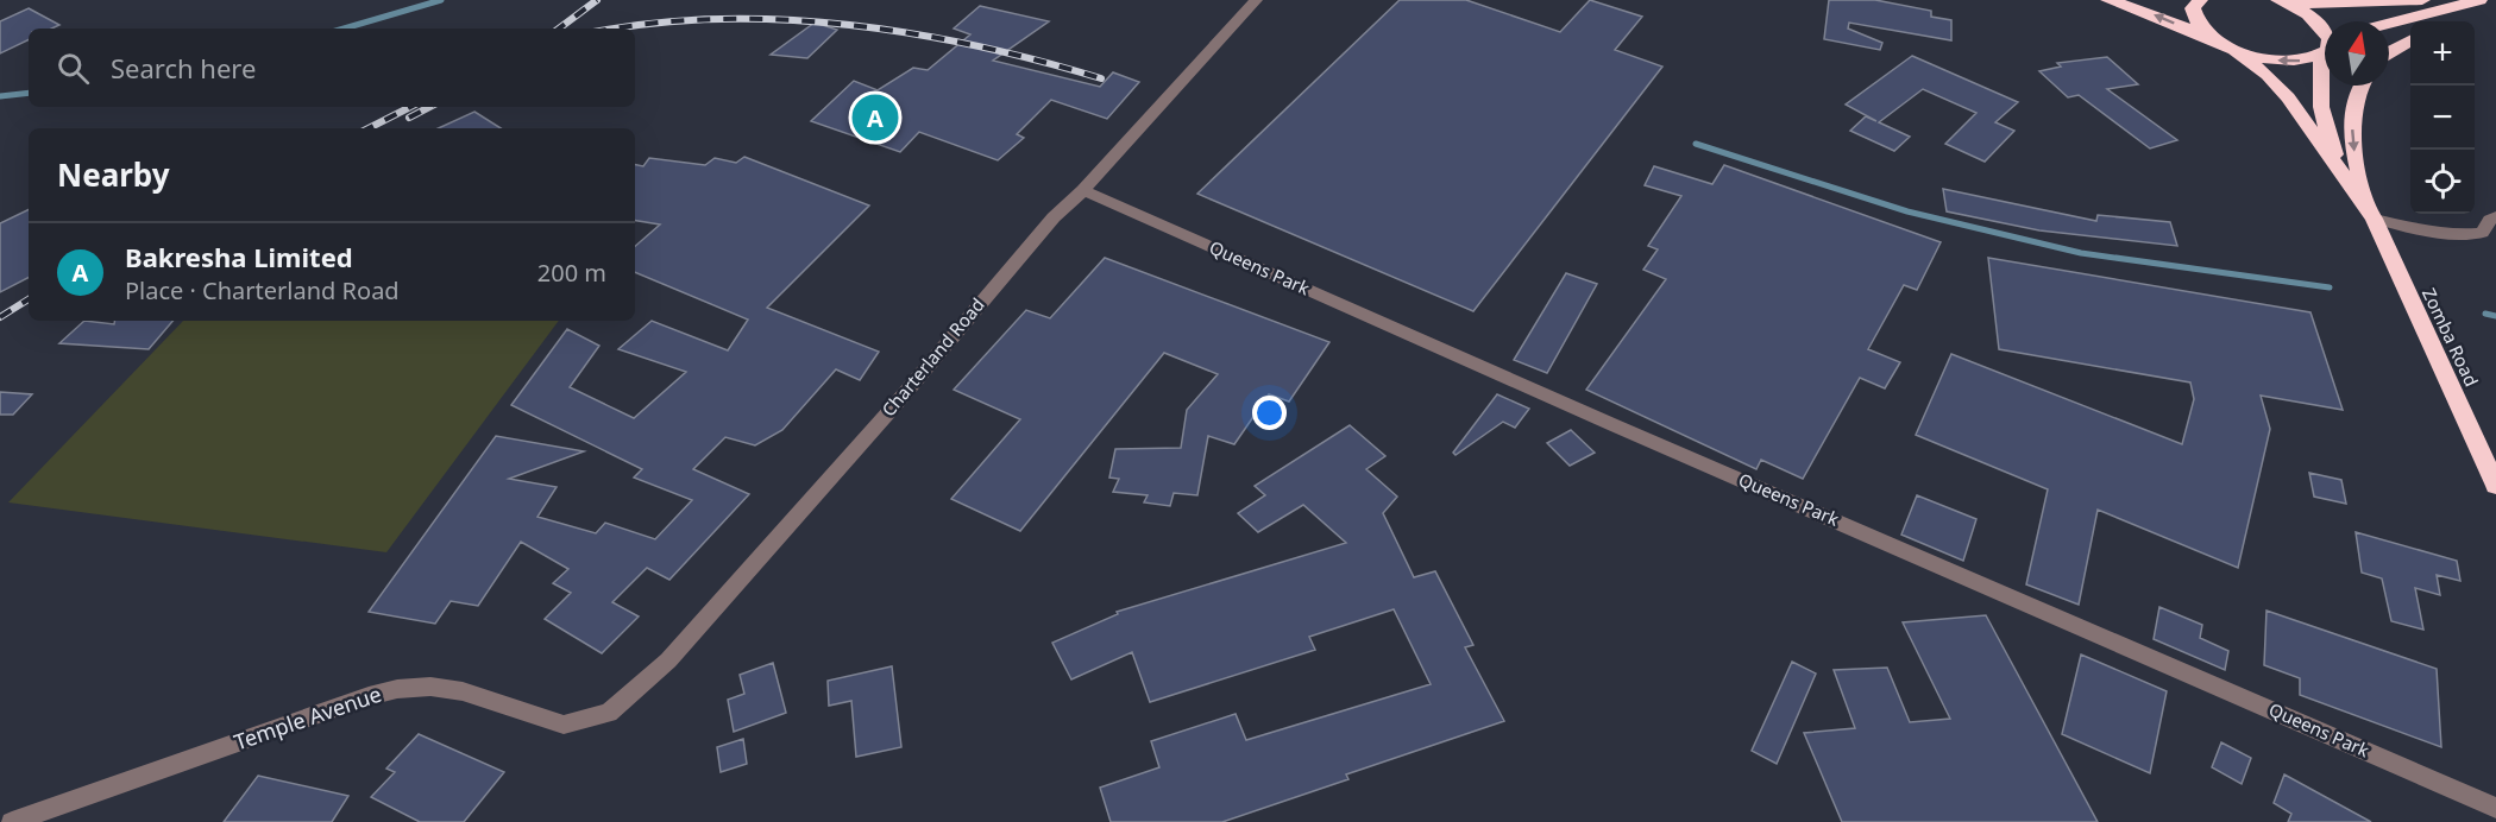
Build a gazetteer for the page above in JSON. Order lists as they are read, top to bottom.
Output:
{
  "streets": {
    "highway": ["Zomba Road"],
    "street": ["Queens Park", "Charterland Road", "Temple Avenue"]
  },
  "crossings": [
    ["Queens Park", "Charterland Road"],
    ["Charterland Road", "Temple Avenue"]
  ],
  "north": "top",
  "page": {
    "map_buttons": ["+", "−"],
    "search": "Search here",
    "pins": "A",
    "heading": "Nearby",
    "list": [
      {
        "mark": "A",
        "name": "Bakresha Limited",
        "note": "Place · Charterland Road",
        "value": "200 m"
      }
    ]
  }
}
